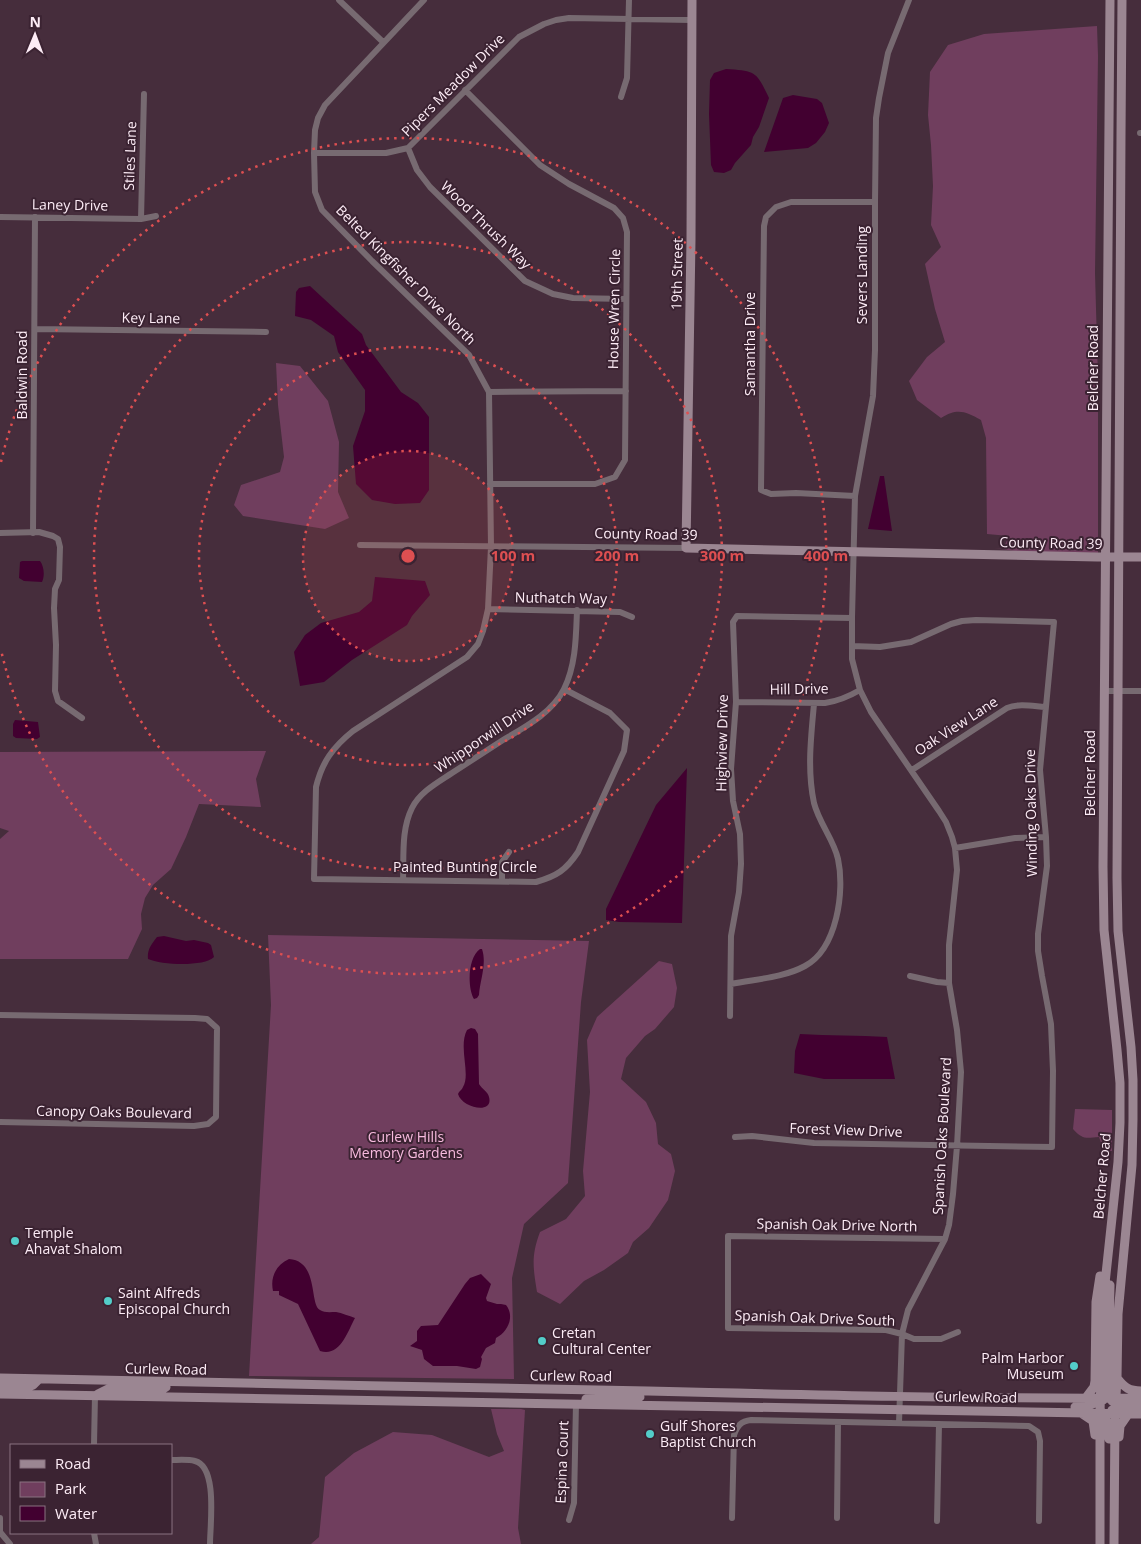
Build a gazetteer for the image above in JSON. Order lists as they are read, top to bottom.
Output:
{
  "streets": {
    "main road": [
      "19th Street",
      "Belcher Road",
      "County Road 39",
      "Curlew Road"
    ],
    "street": [
      "Pipers Meadow Drive",
      "Stiles Lane",
      "Laney Drive",
      "Wood Thrush Way",
      "Belted Kingfisher Drive North",
      "Severs Landing",
      "House Wren Circle",
      "Key Lane",
      "Samantha Drive",
      "Baldwin Road",
      "Nuthatch Way",
      "Hill Drive",
      "Oak View Lane",
      "Whipporwill Drive",
      "Highview Drive",
      "Winding Oaks Drive",
      "Painted Bunting Circle",
      "Canopy Oaks Boulevard",
      "Forest View Drive",
      "Spanish Oaks Boulevard",
      "Spanish Oak Drive North",
      "Spanish Oak Drive South",
      "Espina Court"
    ]
  },
  "crossings": [
    ["Pipers Meadow Drive", "Wood Thrush Way"],
    ["Pipers Meadow Drive", "19th Street"],
    ["Pipers Meadow Drive", "House Wren Circle"],
    ["Stiles Lane", "Laney Drive"],
    ["Laney Drive", "Baldwin Road"],
    ["Wood Thrush Way", "House Wren Circle"],
    ["19th Street", "County Road 39"],
    ["Belted Kingfisher Drive North", "House Wren Circle"],
    ["Belted Kingfisher Drive North", "County Road 39"],
    ["Belted Kingfisher Drive North", "Nuthatch Way"],
    ["Belted Kingfisher Drive North", "Painted Bunting Circle"],
    ["Severs Landing", "Samantha Drive"],
    ["Severs Landing", "County Road 39"],
    ["Severs Landing", "Spanish Oaks Boulevard"],
    ["Key Lane", "Baldwin Road"],
    ["Belcher Road", "County Road 39"],
    ["Belcher Road", "Curlew Road"],
    ["County Road 39", "Spanish Oaks Boulevard"],
    ["Nuthatch Way", "Whipporwill Drive"],
    ["Hill Drive", "Highview Drive"],
    ["Hill Drive", "Spanish Oaks Boulevard"],
    ["Oak View Lane", "Winding Oaks Drive"],
    ["Oak View Lane", "Spanish Oaks Boulevard"],
    ["Whipporwill Drive", "Painted Bunting Circle"],
    ["Highview Drive", "Spanish Oaks Boulevard"],
    ["Winding Oaks Drive", "Forest View Drive"],
    ["Winding Oaks Drive", "Spanish Oaks Boulevard"],
    ["Forest View Drive", "Spanish Oaks Boulevard"],
    ["Spanish Oaks Boulevard", "Spanish Oak Drive North"],
    ["Spanish Oaks Boulevard", "Spanish Oak Drive South"],
    ["Spanish Oaks Boulevard", "Curlew Road"],
    ["Spanish Oak Drive North", "Spanish Oak Drive South"],
    ["Curlew Road", "Espina Court"]
  ],
  "parks": ["Curlew Hills Memory Gardens"],
  "places": [
    "Temple Ahavat Shalom",
    "Saint Alfreds Episcopal Church",
    "Cretan Cultural Center",
    "Palm Harbor Museum",
    "Gulf Shores Baptist Church"
  ],
  "legend": ["Road", "Park", "Water"],
  "north": "top",
  "rings": [
    "100 m",
    "200 m",
    "300 m",
    "400 m"
  ]
}
